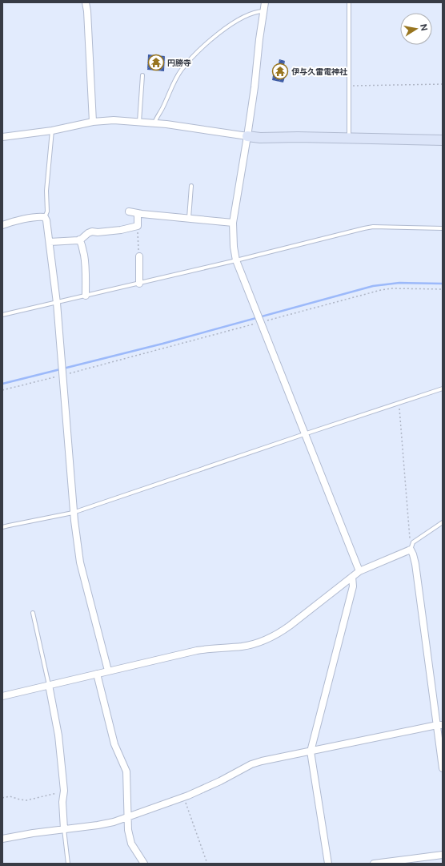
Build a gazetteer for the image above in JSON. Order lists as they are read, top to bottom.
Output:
{
  "places": {
    "temple": ["円勝寺", "伊与久雷電神社"]
  },
  "north": "right"
}
